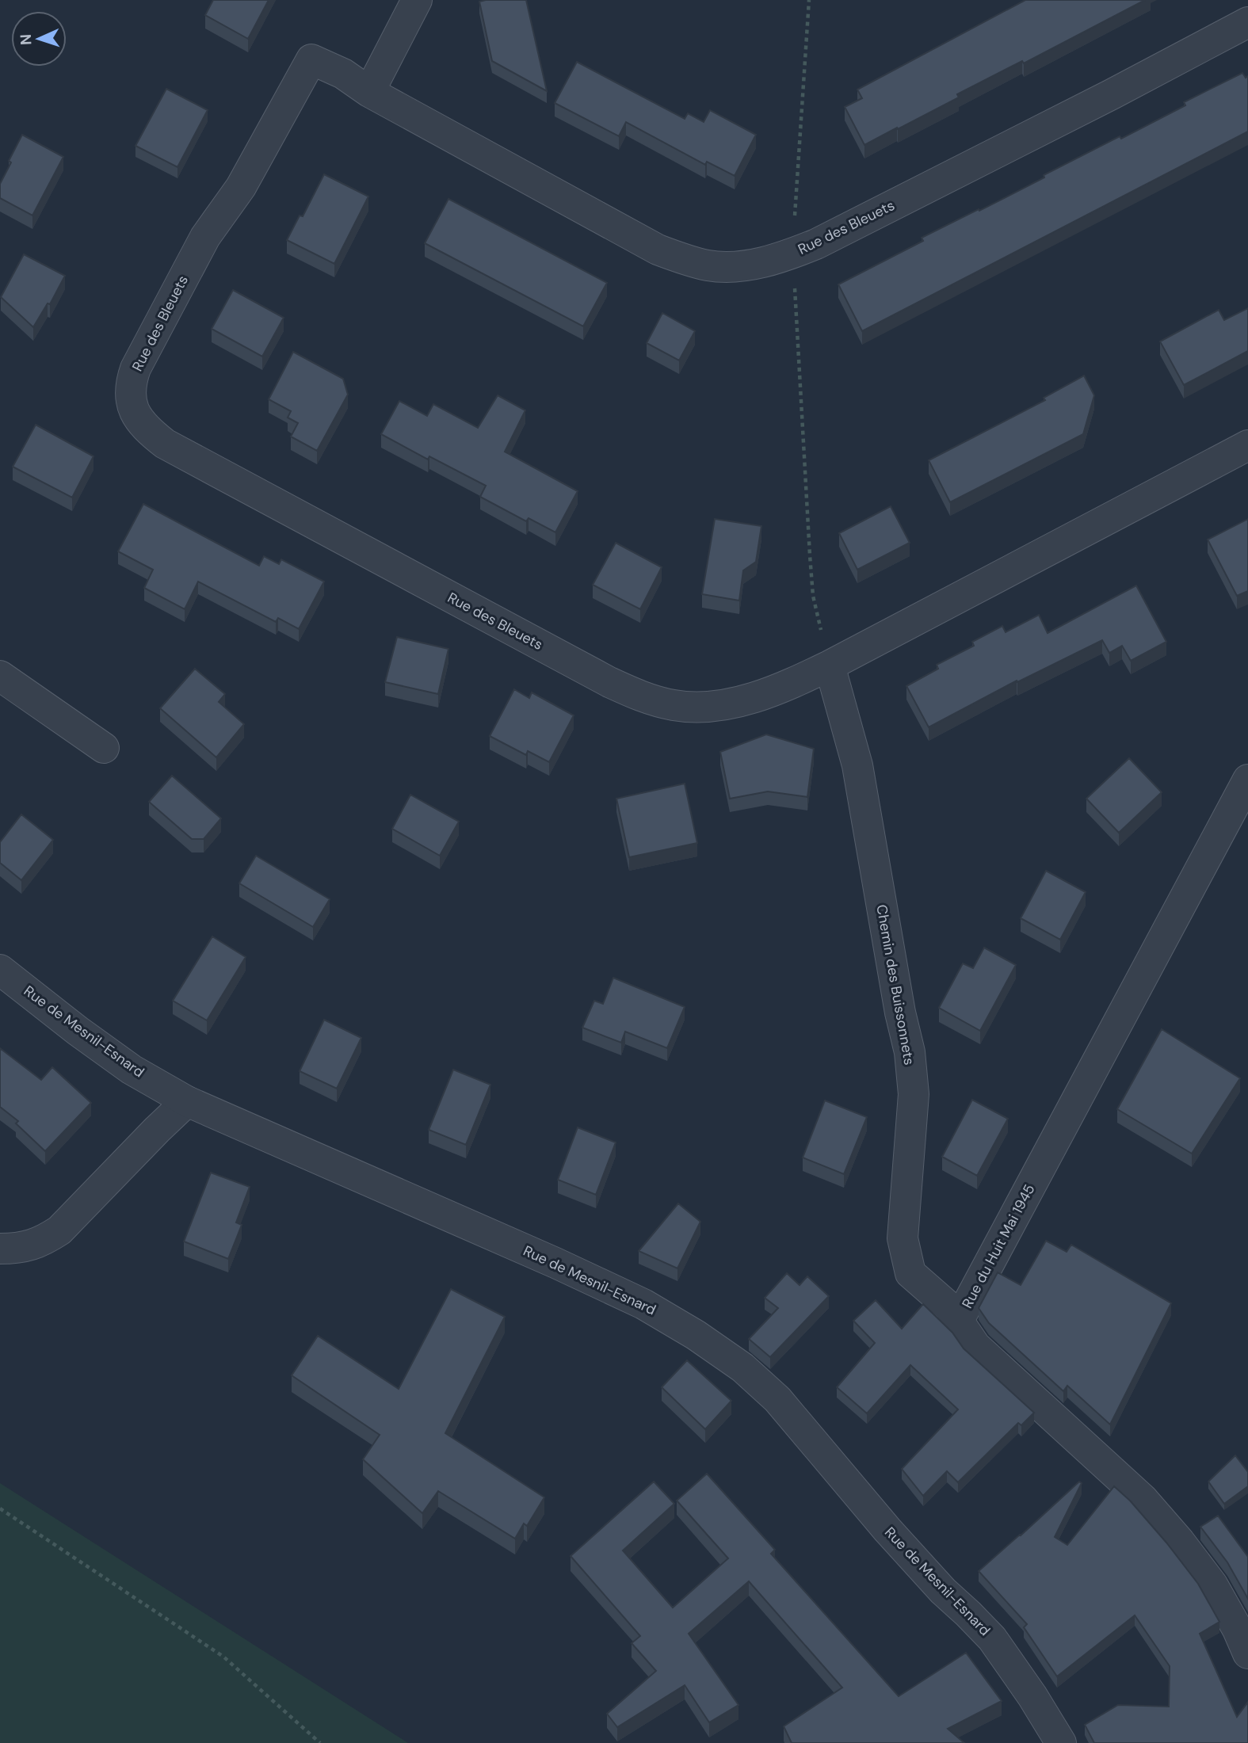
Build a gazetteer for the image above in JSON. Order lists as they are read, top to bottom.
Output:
{
  "streets": {
    "street": [
      "Rue des Bleuets",
      "Chemin des Buissonnets",
      "Rue de Mesnil-Esnard",
      "Rue du Huit Mai 1945"
    ]
  },
  "crossings": [
    ["Rue des Bleuets", "Chemin des Buissonnets"],
    ["Chemin des Buissonnets", "Rue du Huit Mai 1945"]
  ],
  "north": "left"
}
